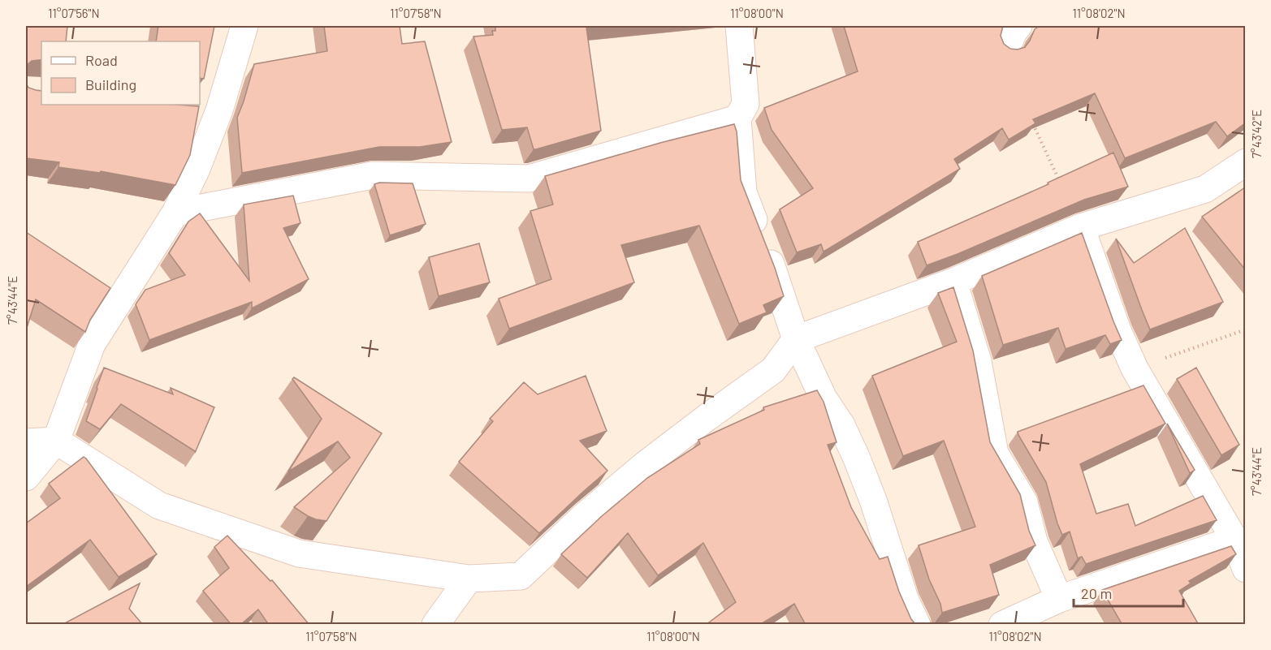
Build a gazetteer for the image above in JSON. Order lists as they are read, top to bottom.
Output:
{
  "legend": ["Road", "Building"],
  "scale_bar": "20 m",
  "coordinates": [
    "11°07'56\"N",
    "11°07'58\"N",
    "11°08'00\"N",
    "11°08'02\"N",
    "7°43'42\"E",
    "7°43'44\"E"
  ]
}
